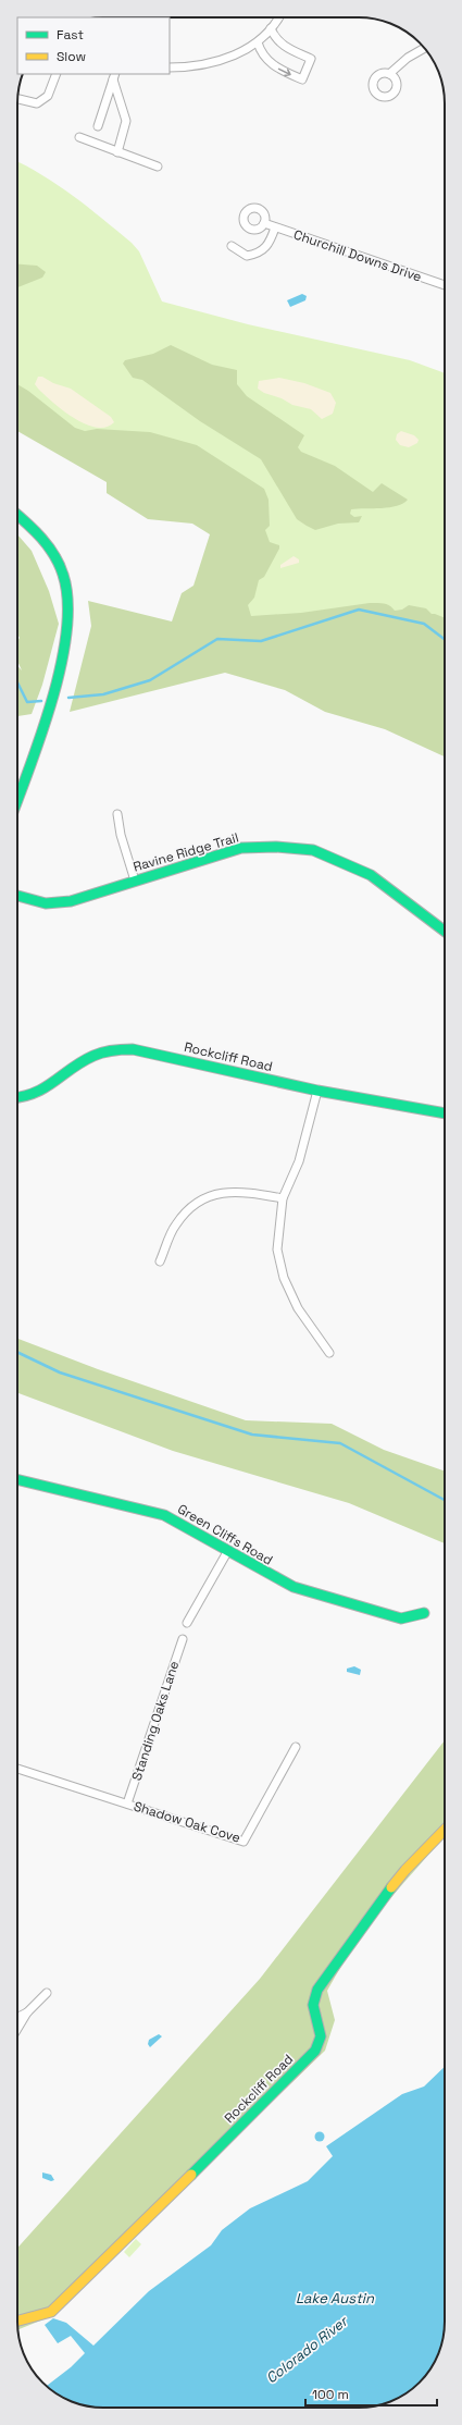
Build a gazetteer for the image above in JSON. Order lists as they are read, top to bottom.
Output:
{
  "streets": {
    "street": [
      "Churchill Downs Drive",
      "Ravine Ridge Trail",
      "Rockcliff Road",
      "Green Cliffs Road",
      "Standing Oaks Lane",
      "Shadow Oak Cove"
    ]
  },
  "crossings": [
    ["Standing Oaks Lane", "Shadow Oak Cove"]
  ],
  "water": ["Lake Austin", "Colorado River"],
  "legend": ["Fast", "Slow"],
  "scale_bar": "100 m"
}
